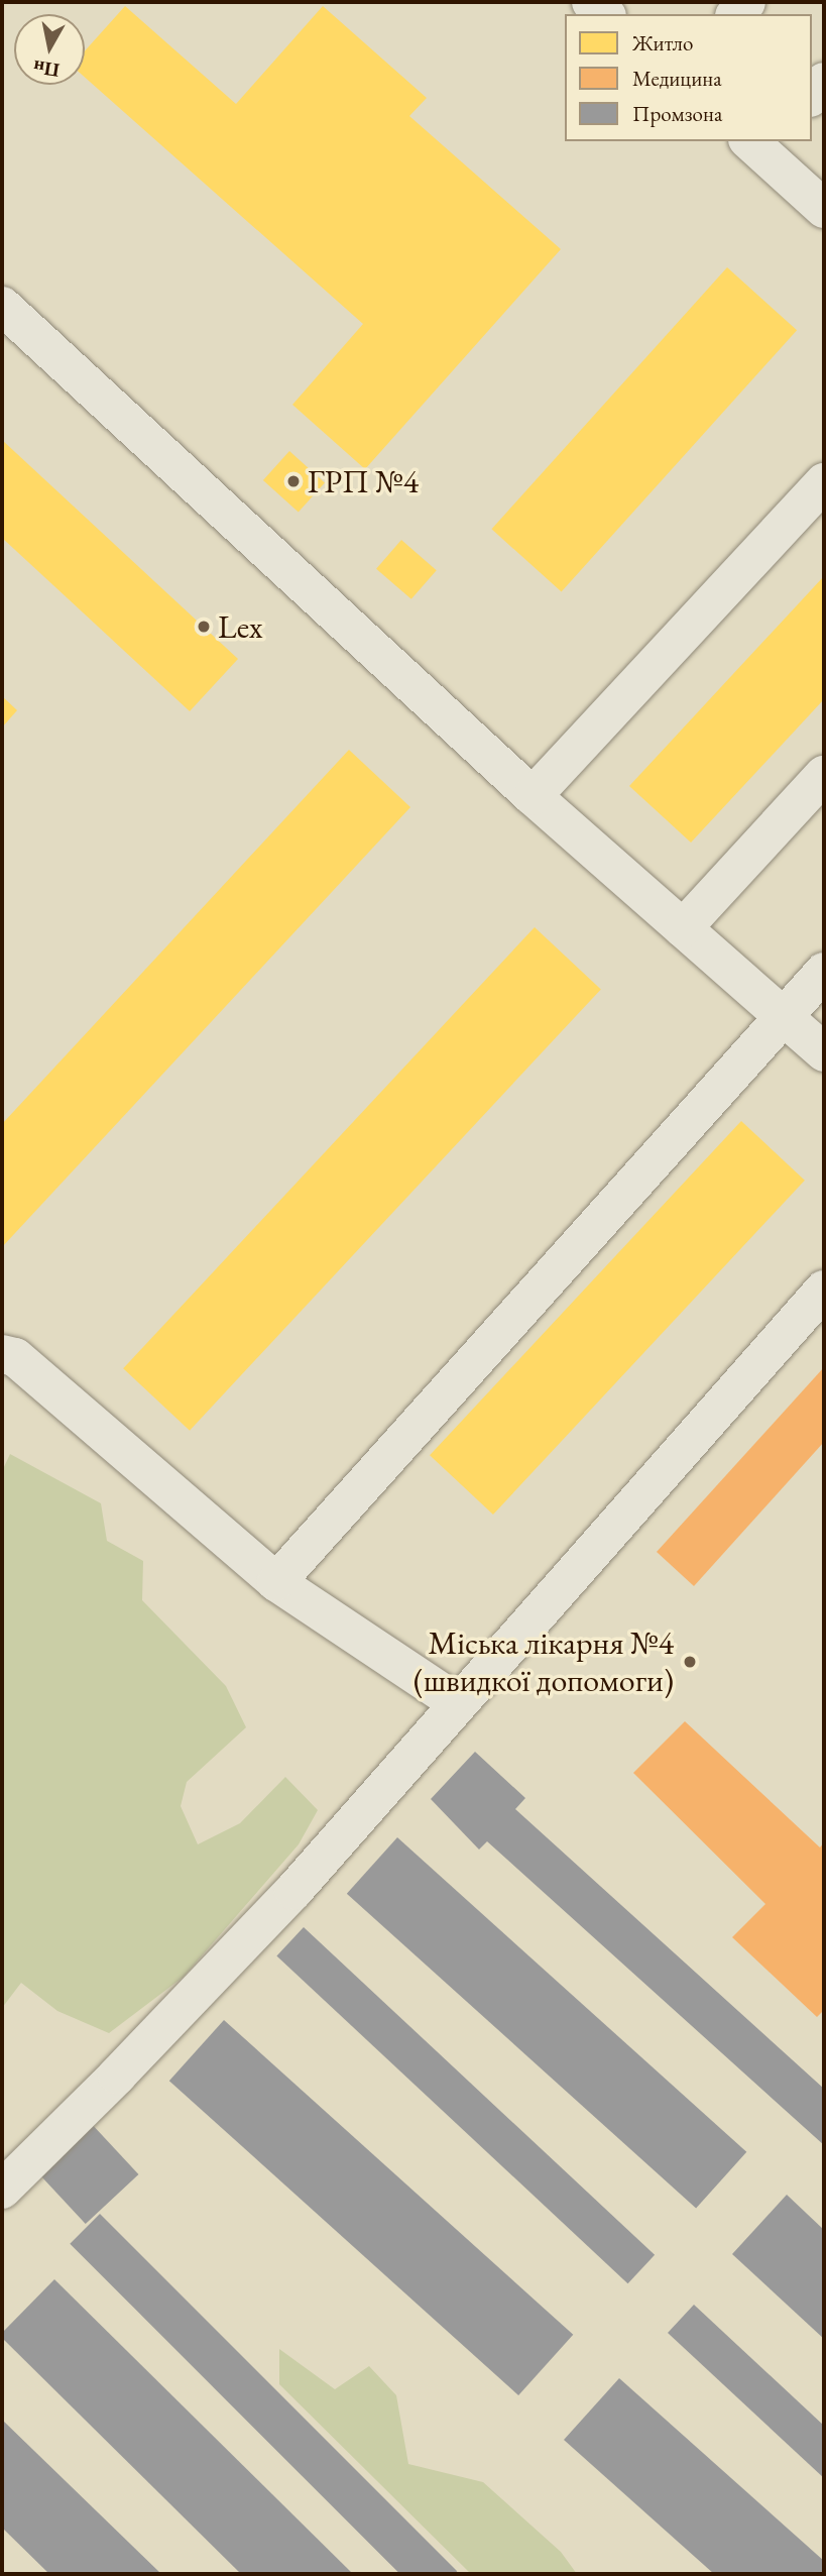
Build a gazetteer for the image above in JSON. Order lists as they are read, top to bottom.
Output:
{
  "places": ["ГРП №4", "Lex", "Міська лікарня №4 (швидкої допомоги)"],
  "legend": ["Житло", "Медицина", "Промзона"],
  "north": "bottom"
}
